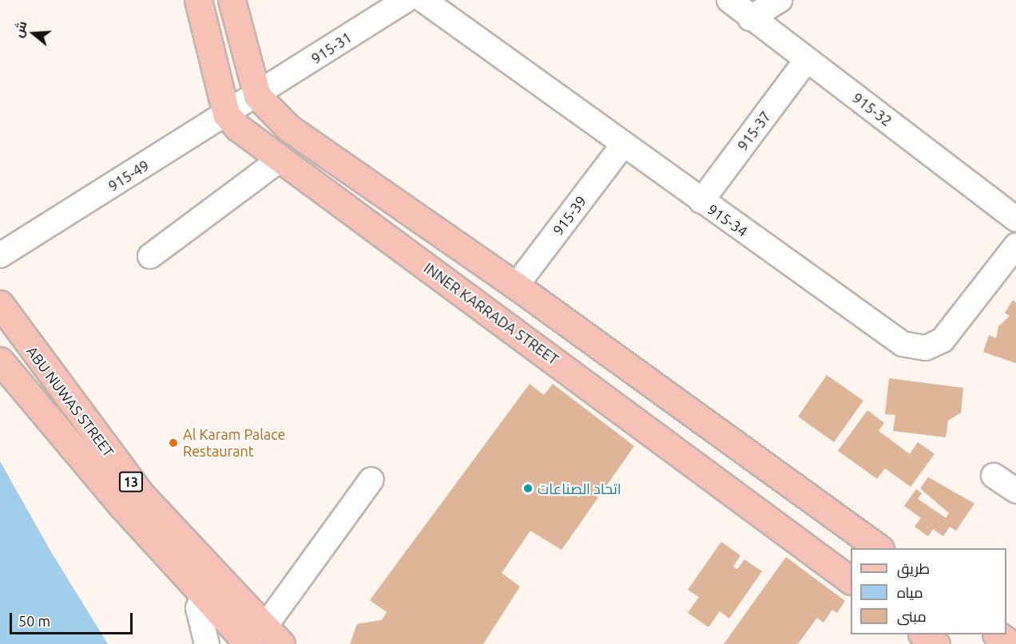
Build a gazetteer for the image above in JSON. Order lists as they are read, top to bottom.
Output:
{
  "streets": {
    "main road": ["INNER KARRADA STREET", "ABU NUWAS STREET", "13"],
    "street": [
      "915-31",
      "915-32",
      "915-37",
      "915-49",
      "915-39",
      "915-34"
    ]
  },
  "crossings": [
    ["915-31", "915-49"],
    ["915-32", "915-37"],
    ["915-37", "915-34"],
    ["915-49", "INNER KARRADA STREET"],
    ["915-39", "915-34"]
  ],
  "places": ["Al Karam Palace Restaurant", "اتحاد الصناعات"],
  "legend": ["طريق", "مياه", "مبنى"],
  "scale_bar": "50 m",
  "north": "left"
}
